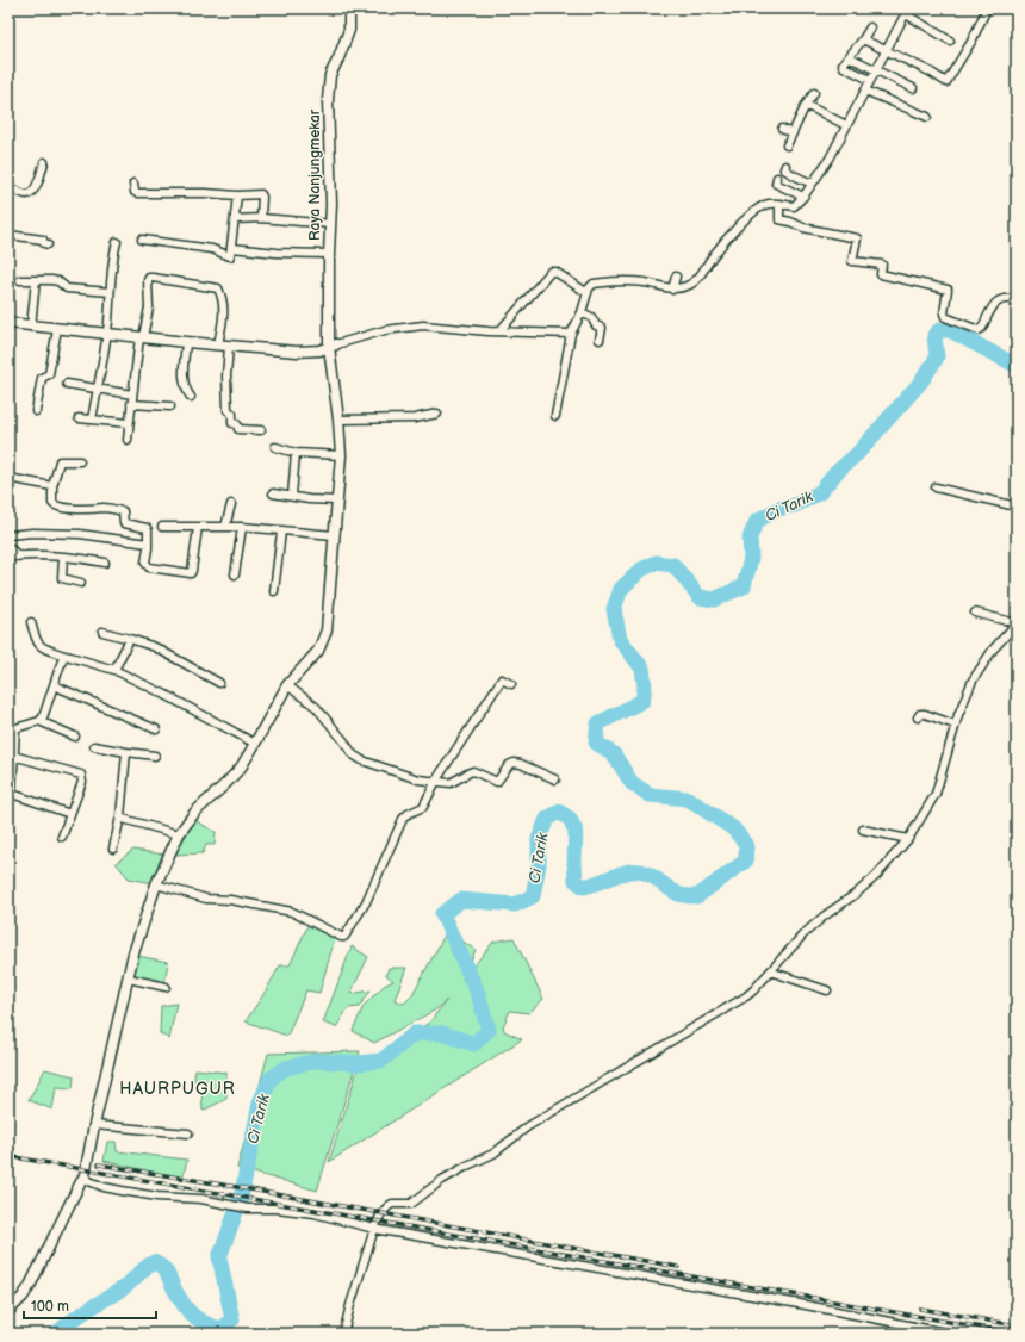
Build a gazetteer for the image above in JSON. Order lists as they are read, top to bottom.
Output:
{
  "streets": {
    "main road": ["Raya Nanjungmekar"]
  },
  "districts": ["HAURPUGUR"],
  "water": ["Ci Tarik"],
  "scale_bar": "100 m"
}
